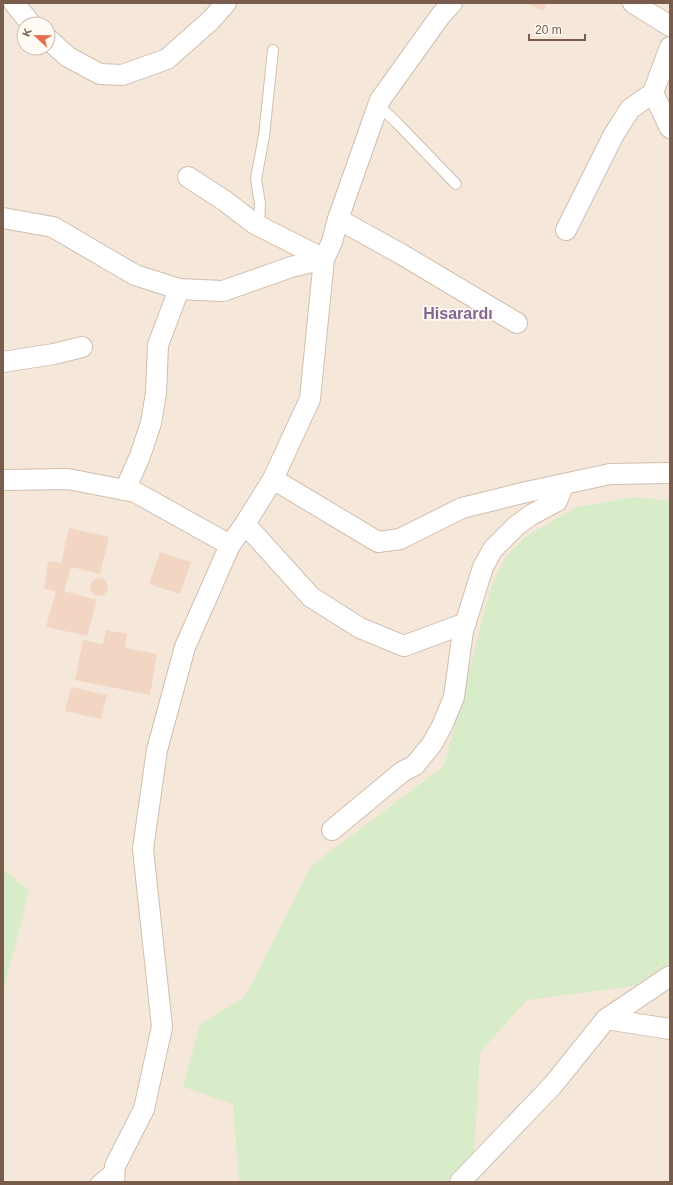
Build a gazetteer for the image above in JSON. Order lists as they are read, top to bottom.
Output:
{
  "districts": ["Hisarardı"],
  "scale_bar": "20 m",
  "north": "left"
}
